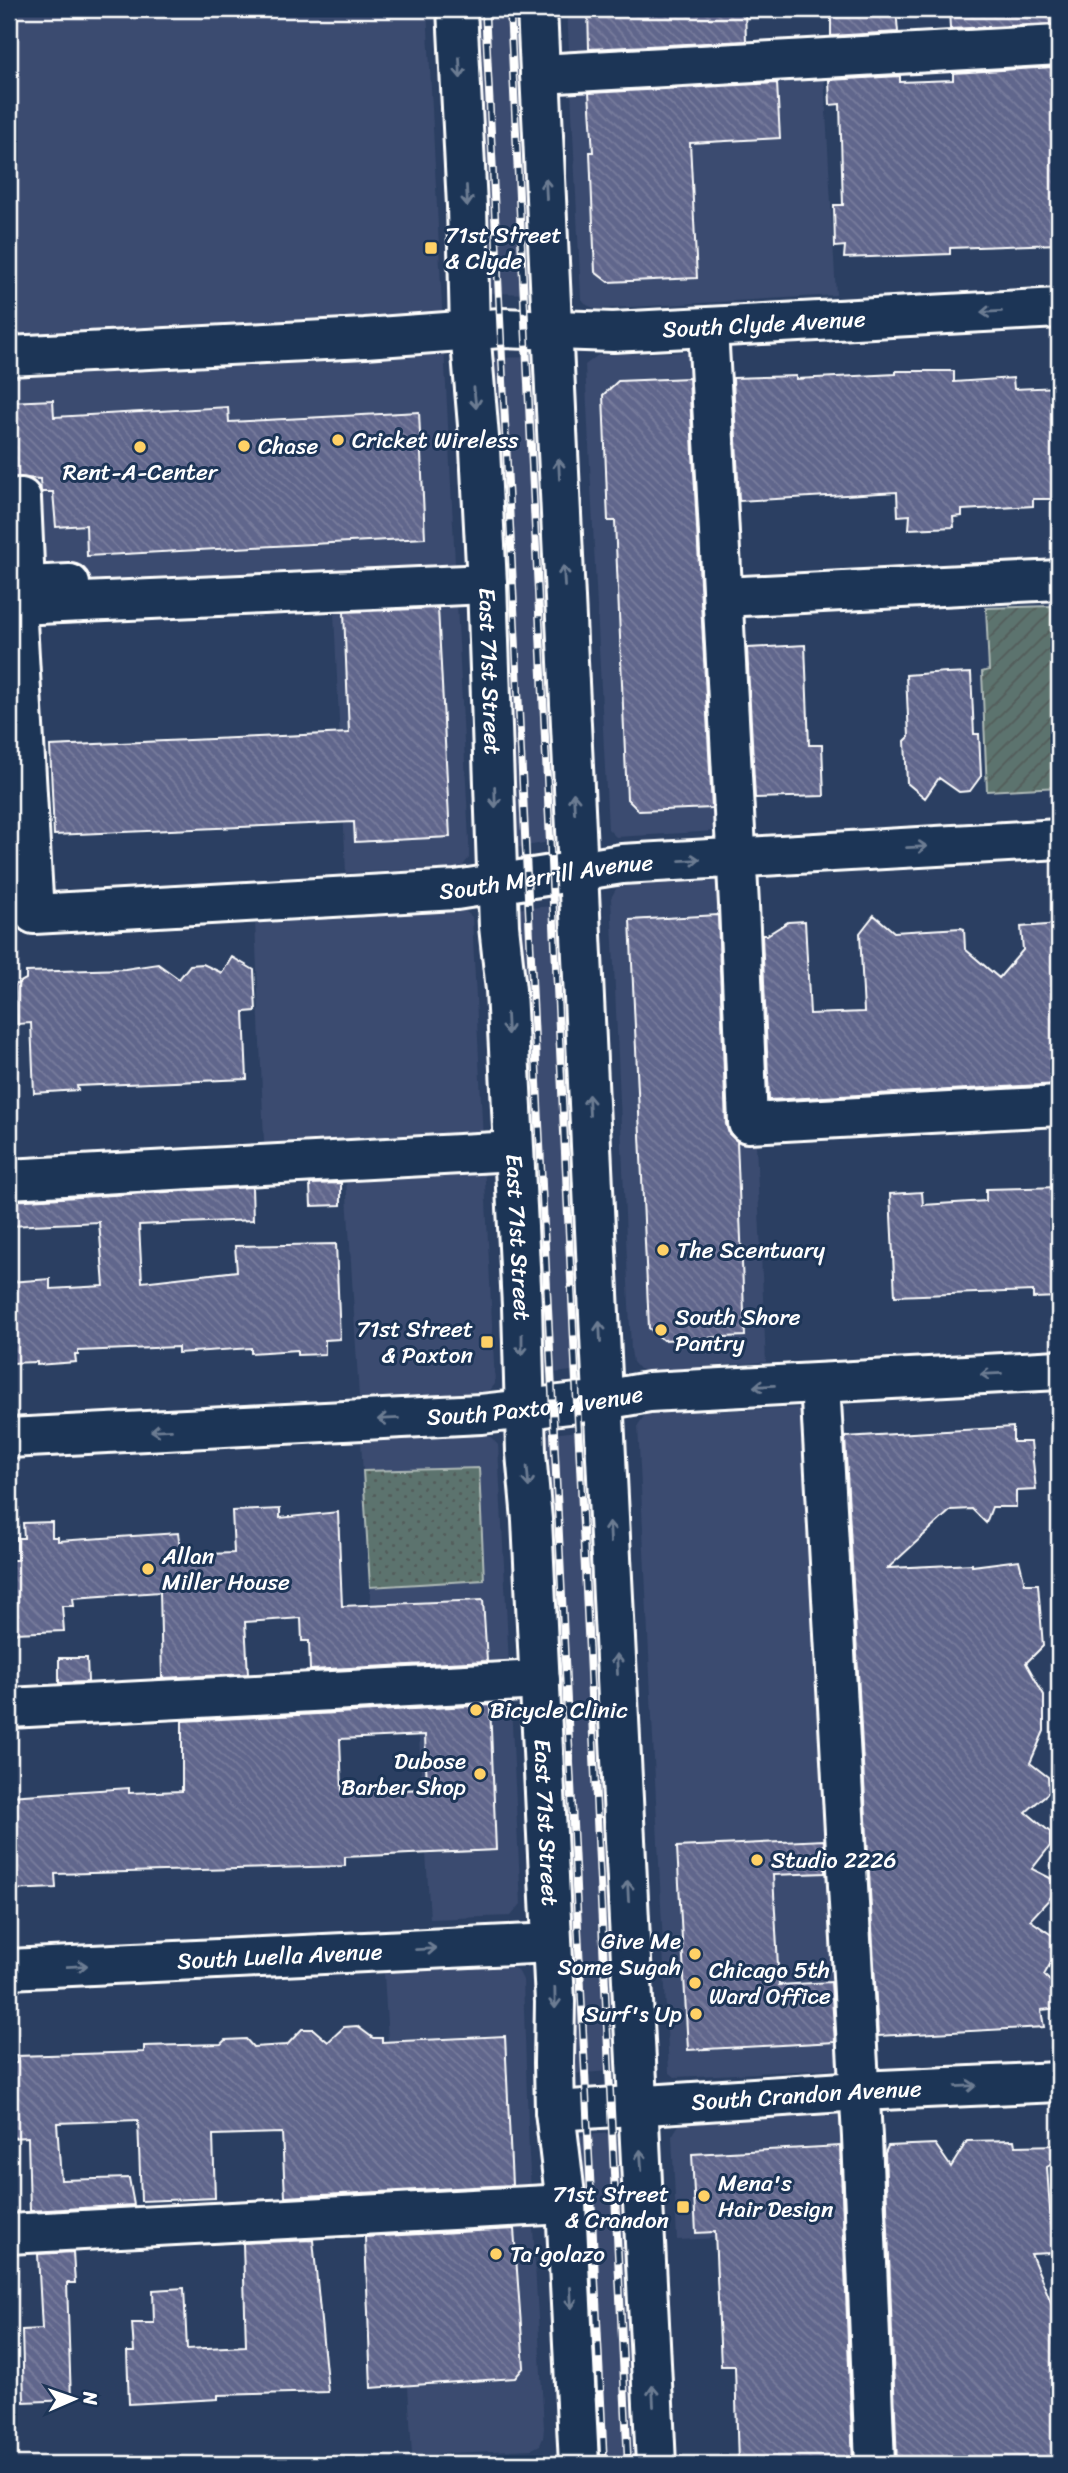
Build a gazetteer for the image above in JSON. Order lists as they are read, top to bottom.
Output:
{
  "streets": {
    "main road": [
      "South Clyde Avenue",
      "East 71st Street",
      "South Merrill Avenue",
      "South Paxton Avenue",
      "South Luella Avenue",
      "South Crandon Avenue"
    ]
  },
  "crossings": [
    ["South Clyde Avenue", "East 71st Street"],
    ["East 71st Street", "South Merrill Avenue"],
    ["East 71st Street", "South Paxton Avenue"],
    ["East 71st Street", "South Luella Avenue"],
    ["East 71st Street", "South Crandon Avenue"]
  ],
  "one_way": ["South Crandon Avenue"],
  "places": {
    "transit": ["71st Street & Clyde", "71st Street & Paxton", "71st Street & Crandon"],
    "other": [
      "Cricket Wireless",
      "Chase",
      "Rent-A-Center",
      "The Scentuary",
      "South Shore Pantry",
      "Allan Miller House",
      "Bicycle Clinic",
      "Dubose Barber Shop",
      "Studio 2226",
      "Give Me Some Sugah",
      "Chicago 5th Ward Office",
      "Surf's Up",
      "Mena's Hair Design",
      "Ta'golazo"
    ]
  },
  "north": "right"
}
